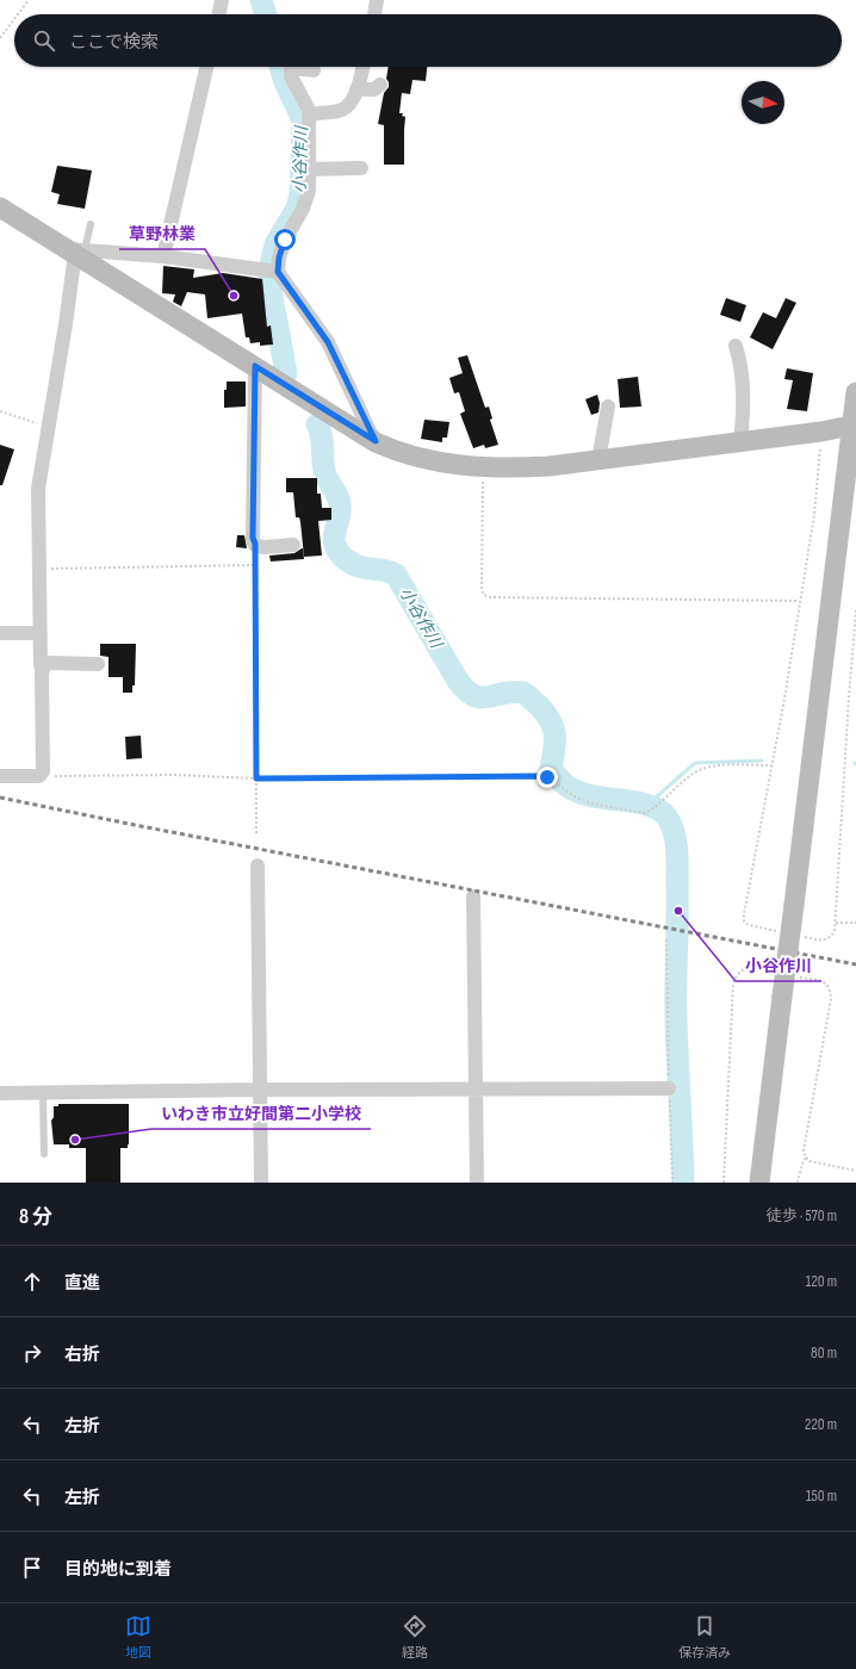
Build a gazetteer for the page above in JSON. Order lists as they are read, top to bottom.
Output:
{
  "water": ["小谷作川"],
  "places": ["草野林業", "小谷作川", "いわき市立好間第二小学校"],
  "north": "right",
  "page": {
    "search": "ここで検索",
    "heading": ["8 分", "徒歩 · 570 m"],
    "list": [
      ["直進", "120 m"],
      ["右折", "80 m"],
      ["左折", "220 m"],
      ["左折", "150 m"],
      "目的地に到着"
    ],
    "nav": ["地図", "経路", "保存済み"]
  }
}
